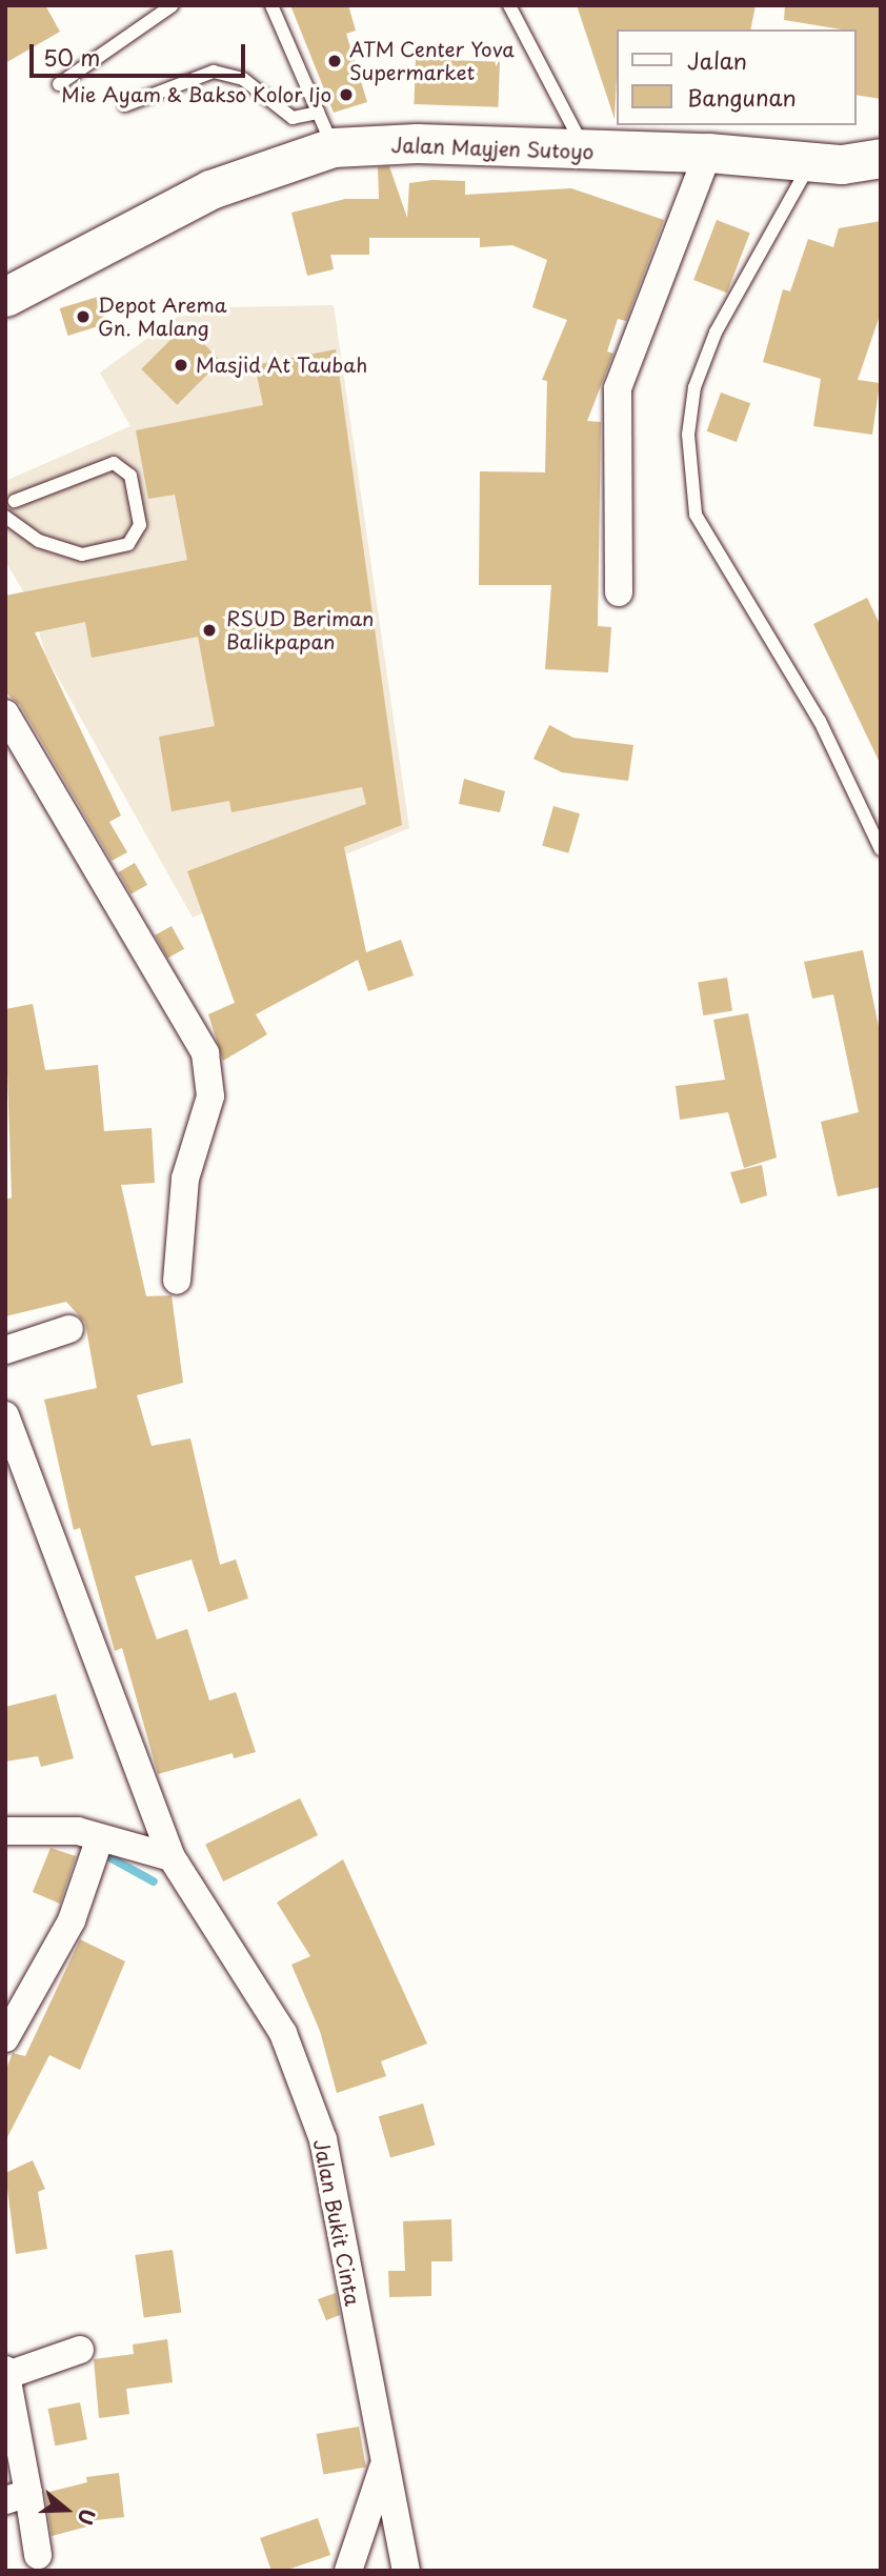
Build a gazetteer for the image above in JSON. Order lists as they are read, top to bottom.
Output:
{
  "streets": {
    "main road": ["Jalan Mayjen Sutoyo"],
    "street": ["Jalan Bukit Cinta"]
  },
  "places": [
    "ATM Center Yova Supermarket",
    "Mie Ayam & Bakso Kolor Ijo",
    "Depot Arema Gn. Malang",
    "Masjid At Taubah",
    "RSUD Beriman Balikpapan"
  ],
  "legend": ["Jalan", "Bangunan"],
  "scale_bar": "50 m",
  "north": "right"
}
